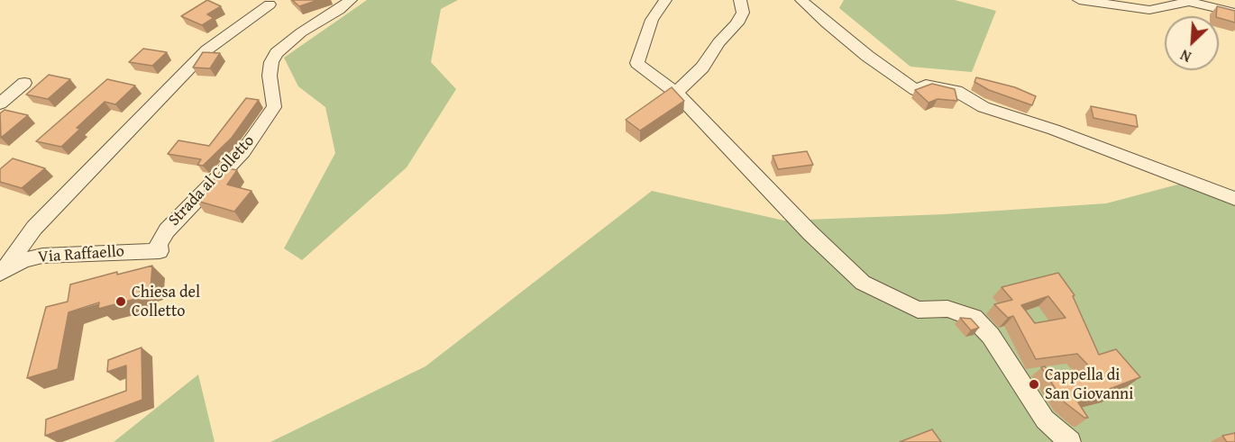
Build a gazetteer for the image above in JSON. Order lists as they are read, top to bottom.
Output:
{
  "streets": {
    "street": ["Strada al Colletto", "Via Raffaello"]
  },
  "crossings": [
    ["Strada al Colletto", "Via Raffaello"]
  ],
  "places": ["Chiesa del Colletto", "Cappella di San Giovanni"],
  "north": "bottom left"
}
